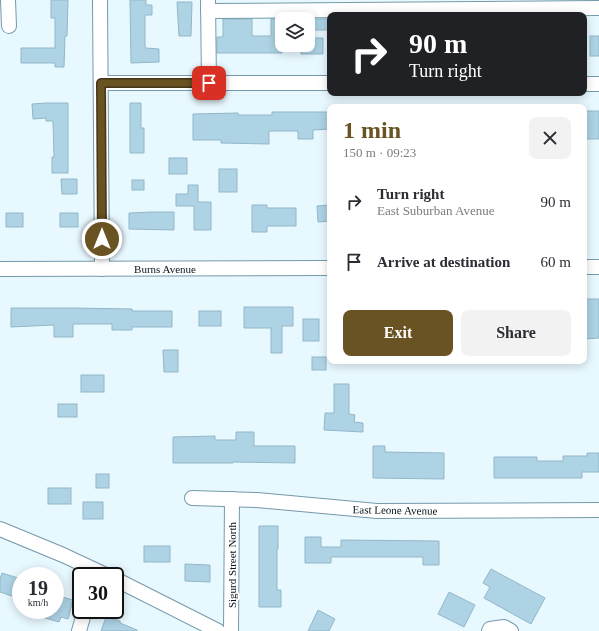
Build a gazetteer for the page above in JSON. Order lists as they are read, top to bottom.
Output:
{
  "streets": {
    "street": ["Burns Avenue", "East Leone Avenue", "Sigurd Street North"]
  },
  "crossings": [
    ["East Leone Avenue", "Sigurd Street North"]
  ],
  "page": {
    "turn": ["90 m", "Turn right"],
    "heading": ["1 min", "150 m · 09:23"],
    "list": [
      {
        "name": "Turn right",
        "note": "East Suburban Avenue",
        "value": "90 m"
      },
      {
        "name": "Arrive at destination",
        "value": "60 m"
      }
    ],
    "buttons": ["Exit", "Share"],
    "speed": "19 km/h",
    "limit": "30"
  }
}
